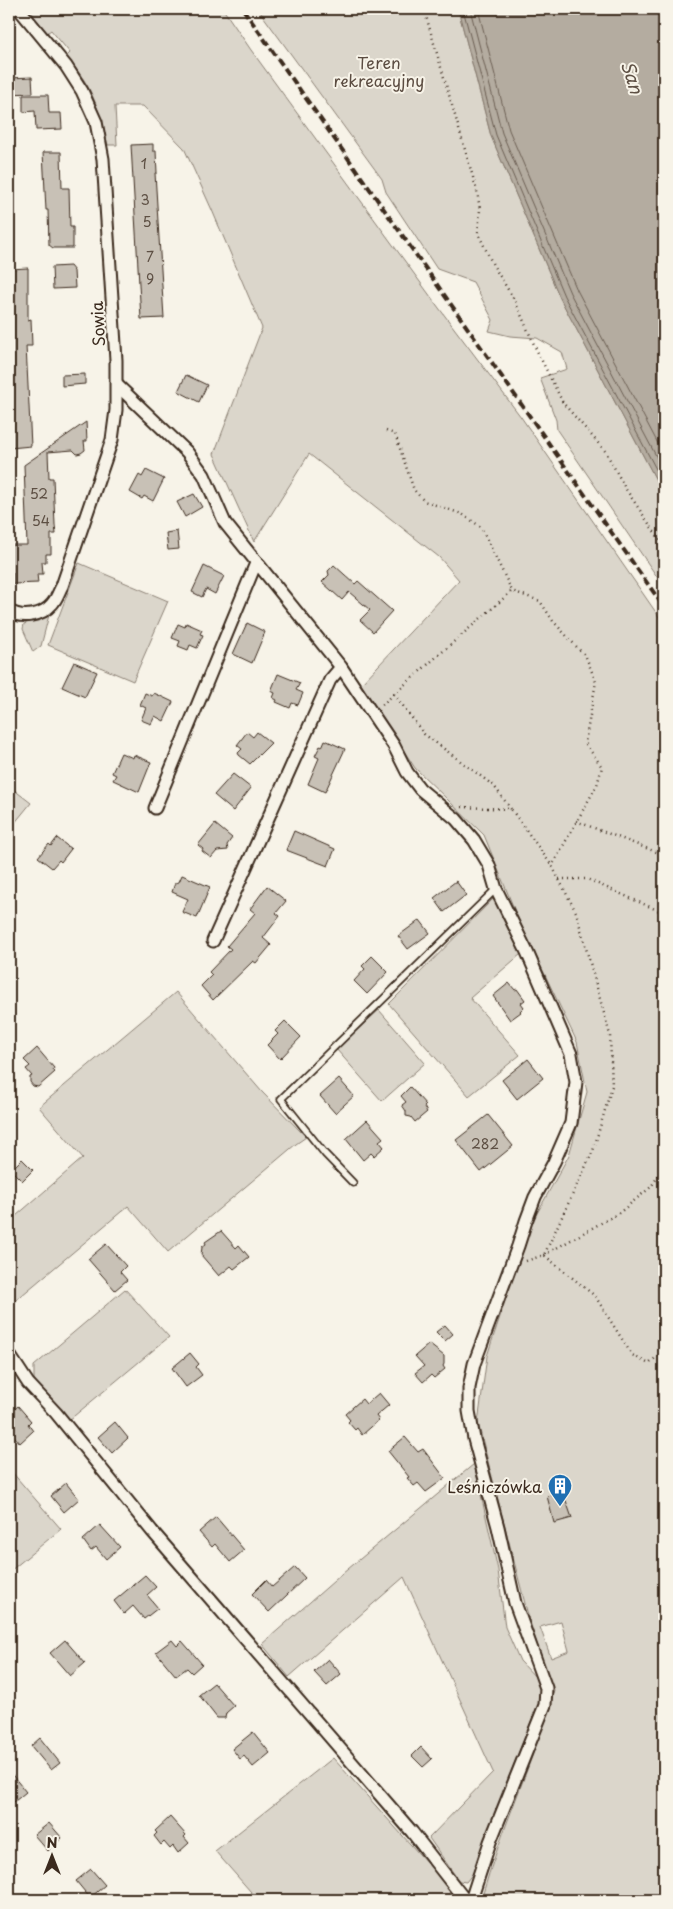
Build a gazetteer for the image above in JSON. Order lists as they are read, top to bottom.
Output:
{
  "streets": {
    "street": ["Sowia"]
  },
  "water": ["San"],
  "parks": ["Teren rekreacyjny"],
  "places": {
    "building": ["Leśniczówka"]
  },
  "house_numbers": [
    "1",
    "3",
    "5",
    "7",
    "9",
    "52",
    "54",
    "282"
  ],
  "north": "top"
}
